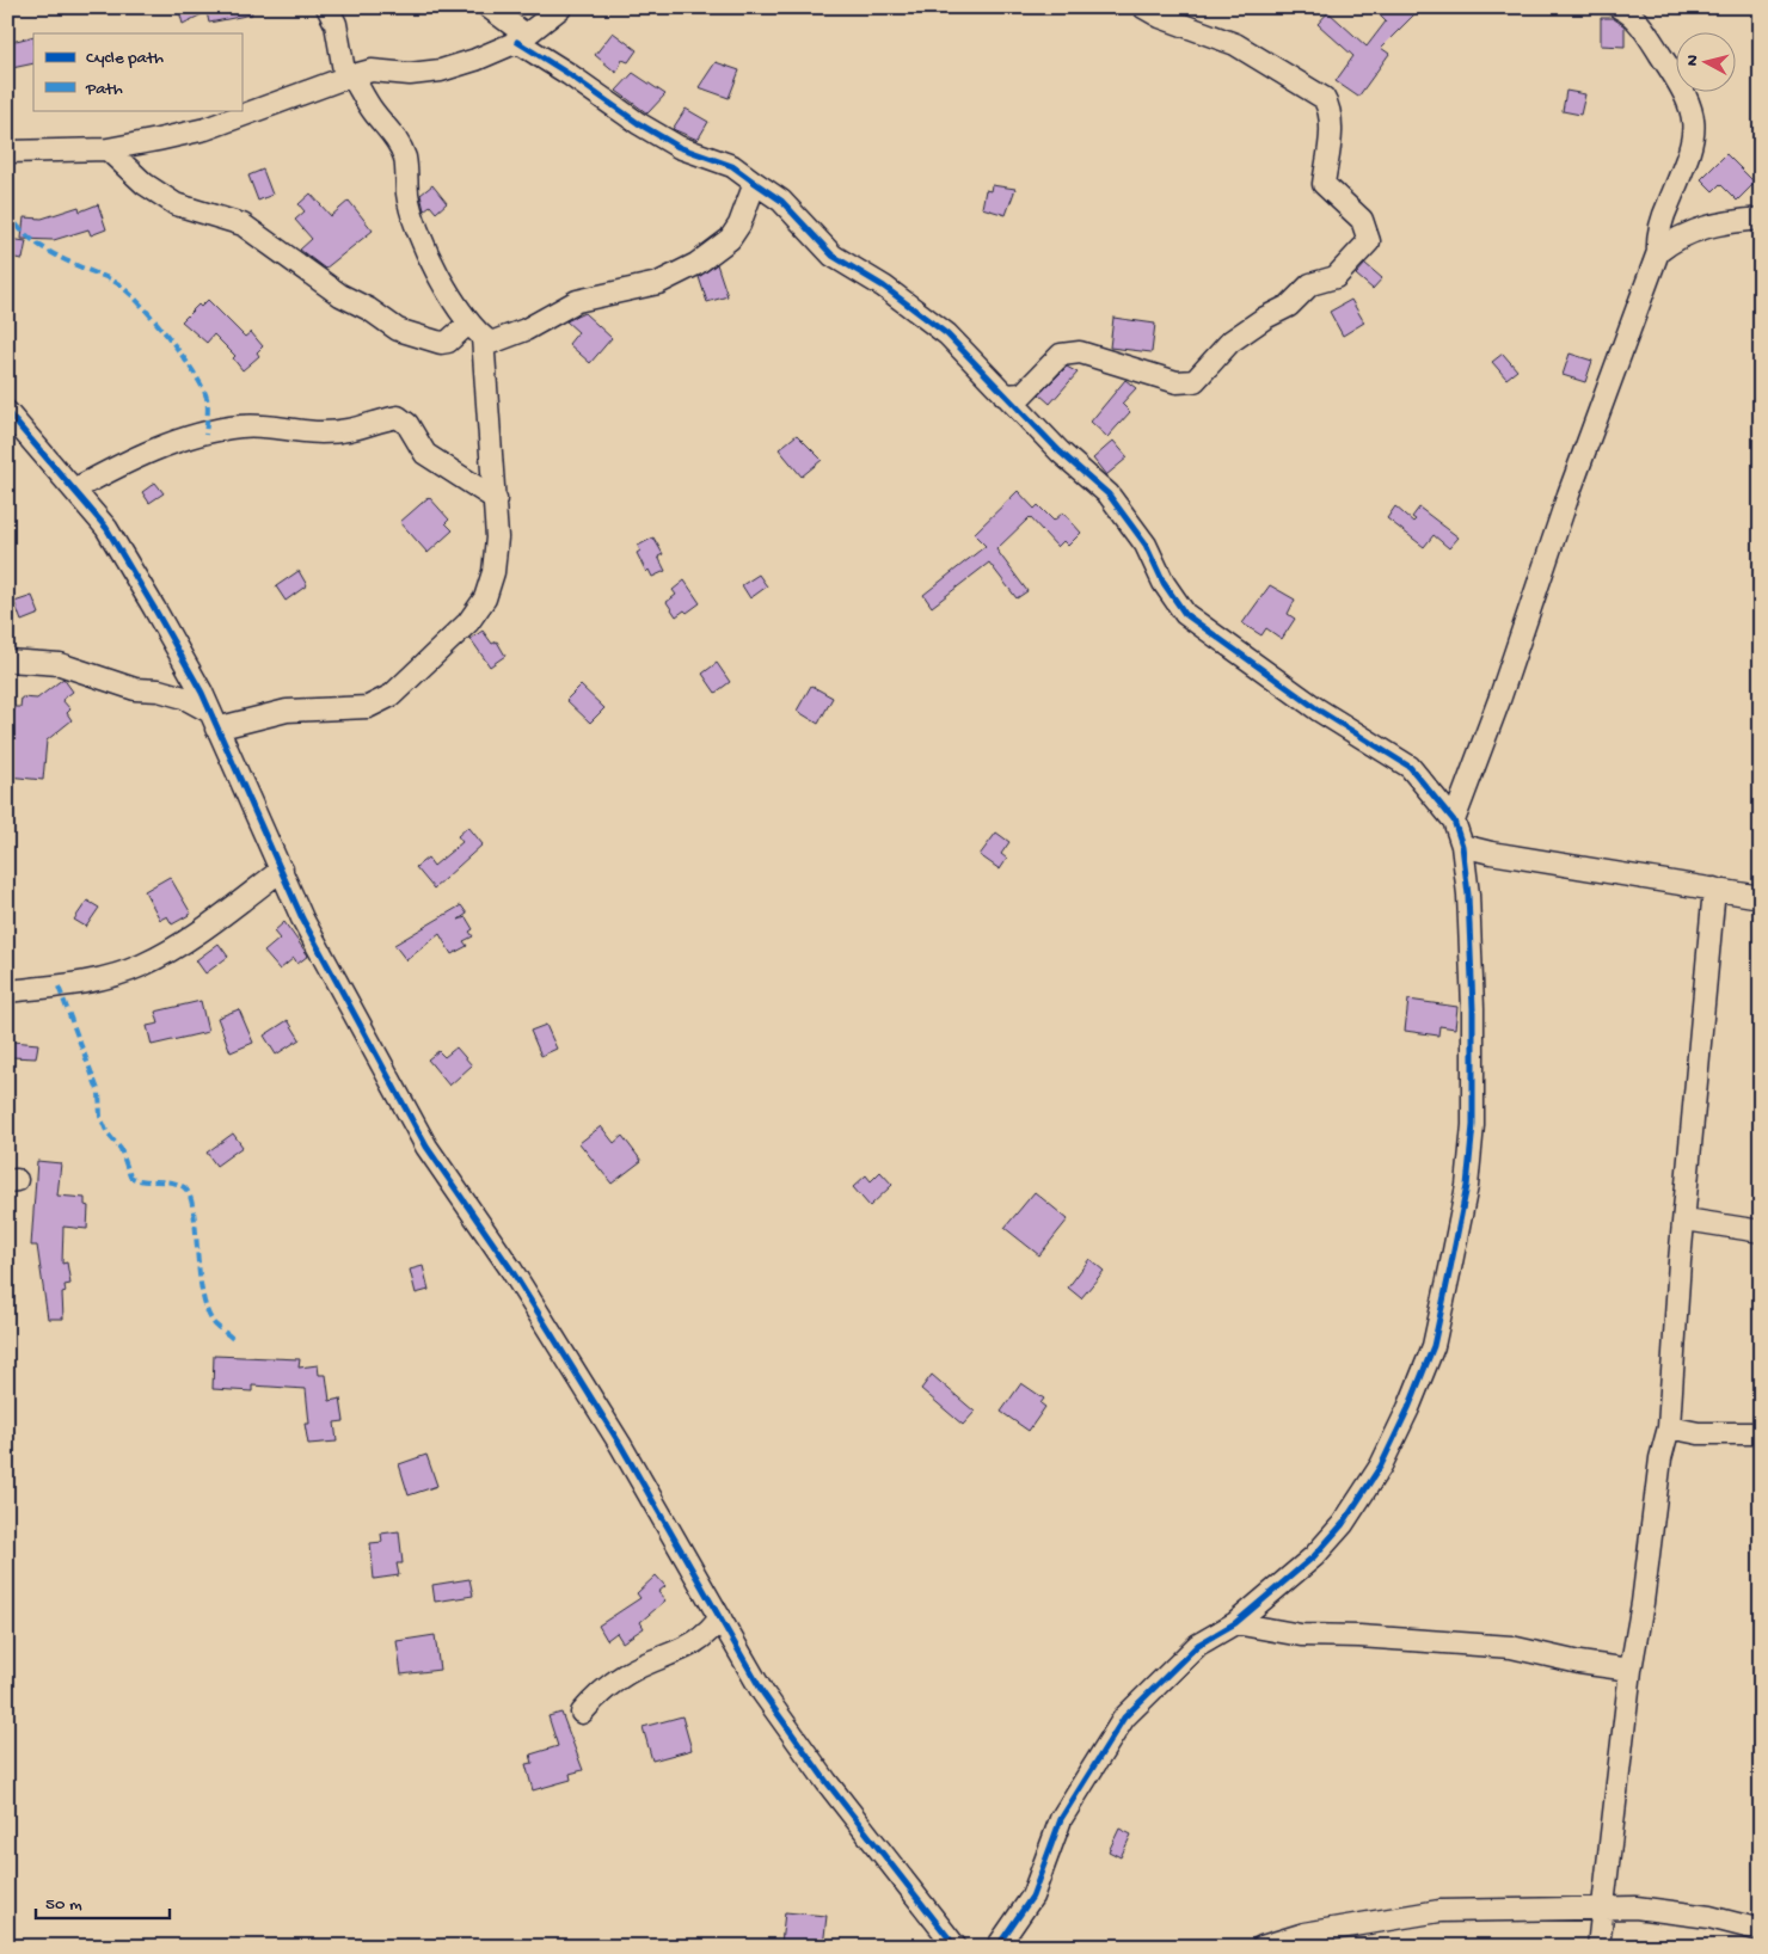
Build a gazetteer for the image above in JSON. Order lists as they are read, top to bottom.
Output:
{
  "legend": ["Cycle path", "Path"],
  "scale_bar": "50 m",
  "north": "left"
}
